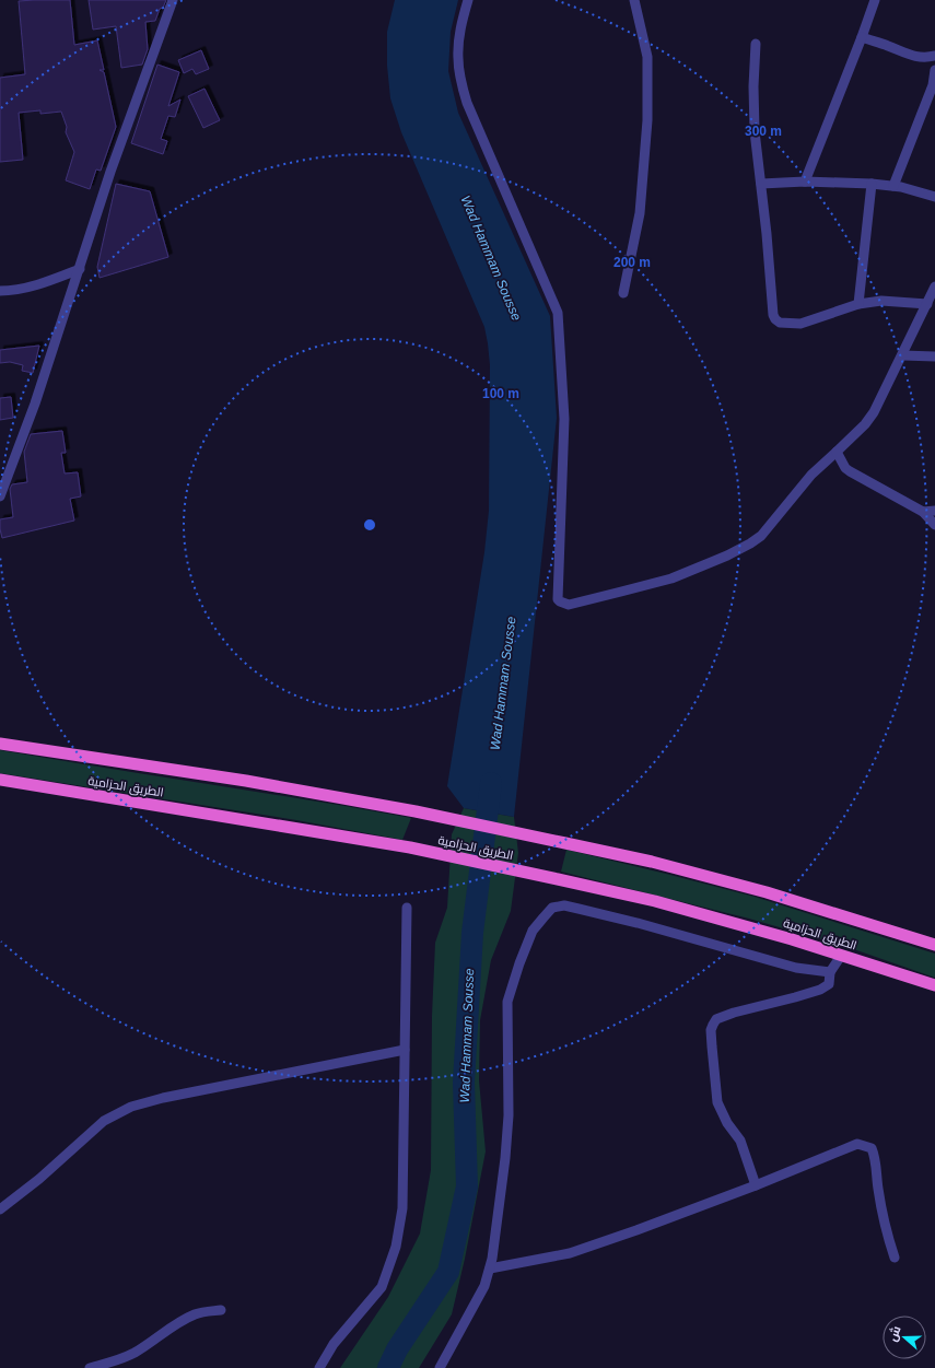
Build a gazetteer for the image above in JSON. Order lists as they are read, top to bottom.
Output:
{
  "streets": {
    "highway": ["الطريق الحزامية"]
  },
  "water": ["Wad Hammam Sousse"],
  "north": "left",
  "rings": ["300 m", "200 m", "100 m"]
}
